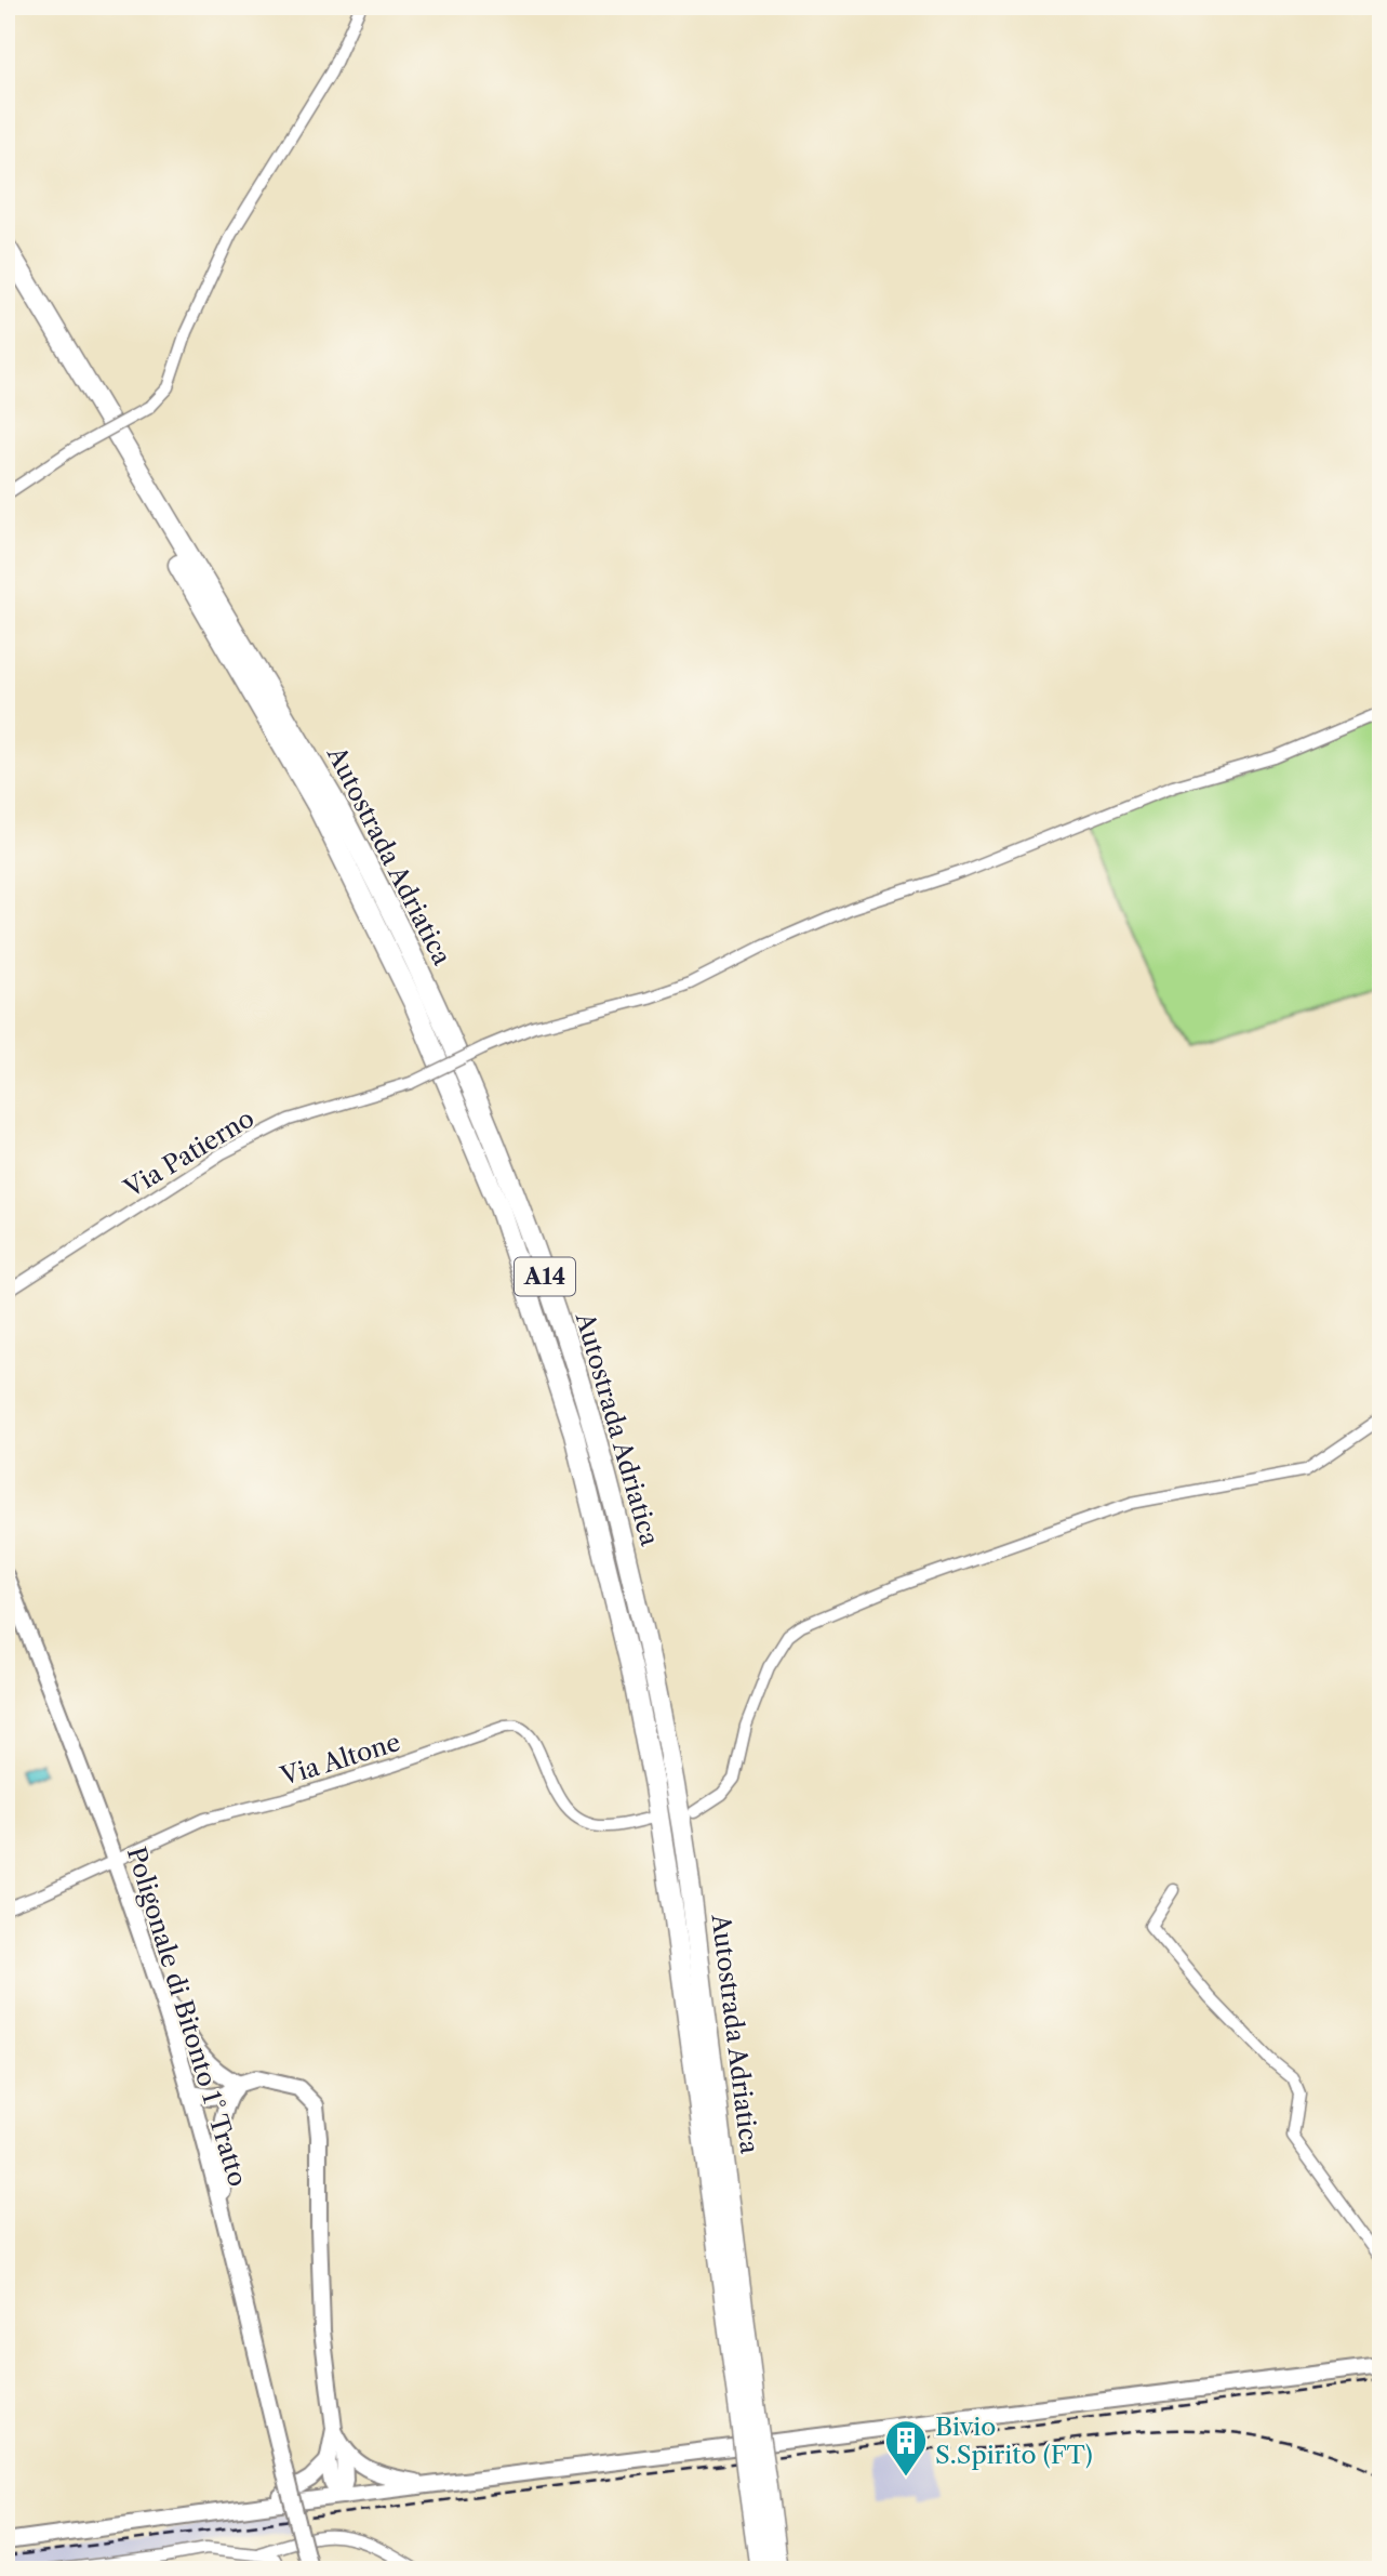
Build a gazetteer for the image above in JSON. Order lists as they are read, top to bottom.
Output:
{
  "streets": {
    "highway": ["Autostrada Adriatica", "A14"],
    "main road": ["Poligonale di Bitonto 1° Tratto"],
    "street": ["Via Patierno", "Via Altone"]
  },
  "crossings": [
    ["Via Altone", "Poligonale di Bitonto 1° Tratto"]
  ],
  "places": {
    "building": ["Bivio S.Spirito (FT)"]
  }
}
